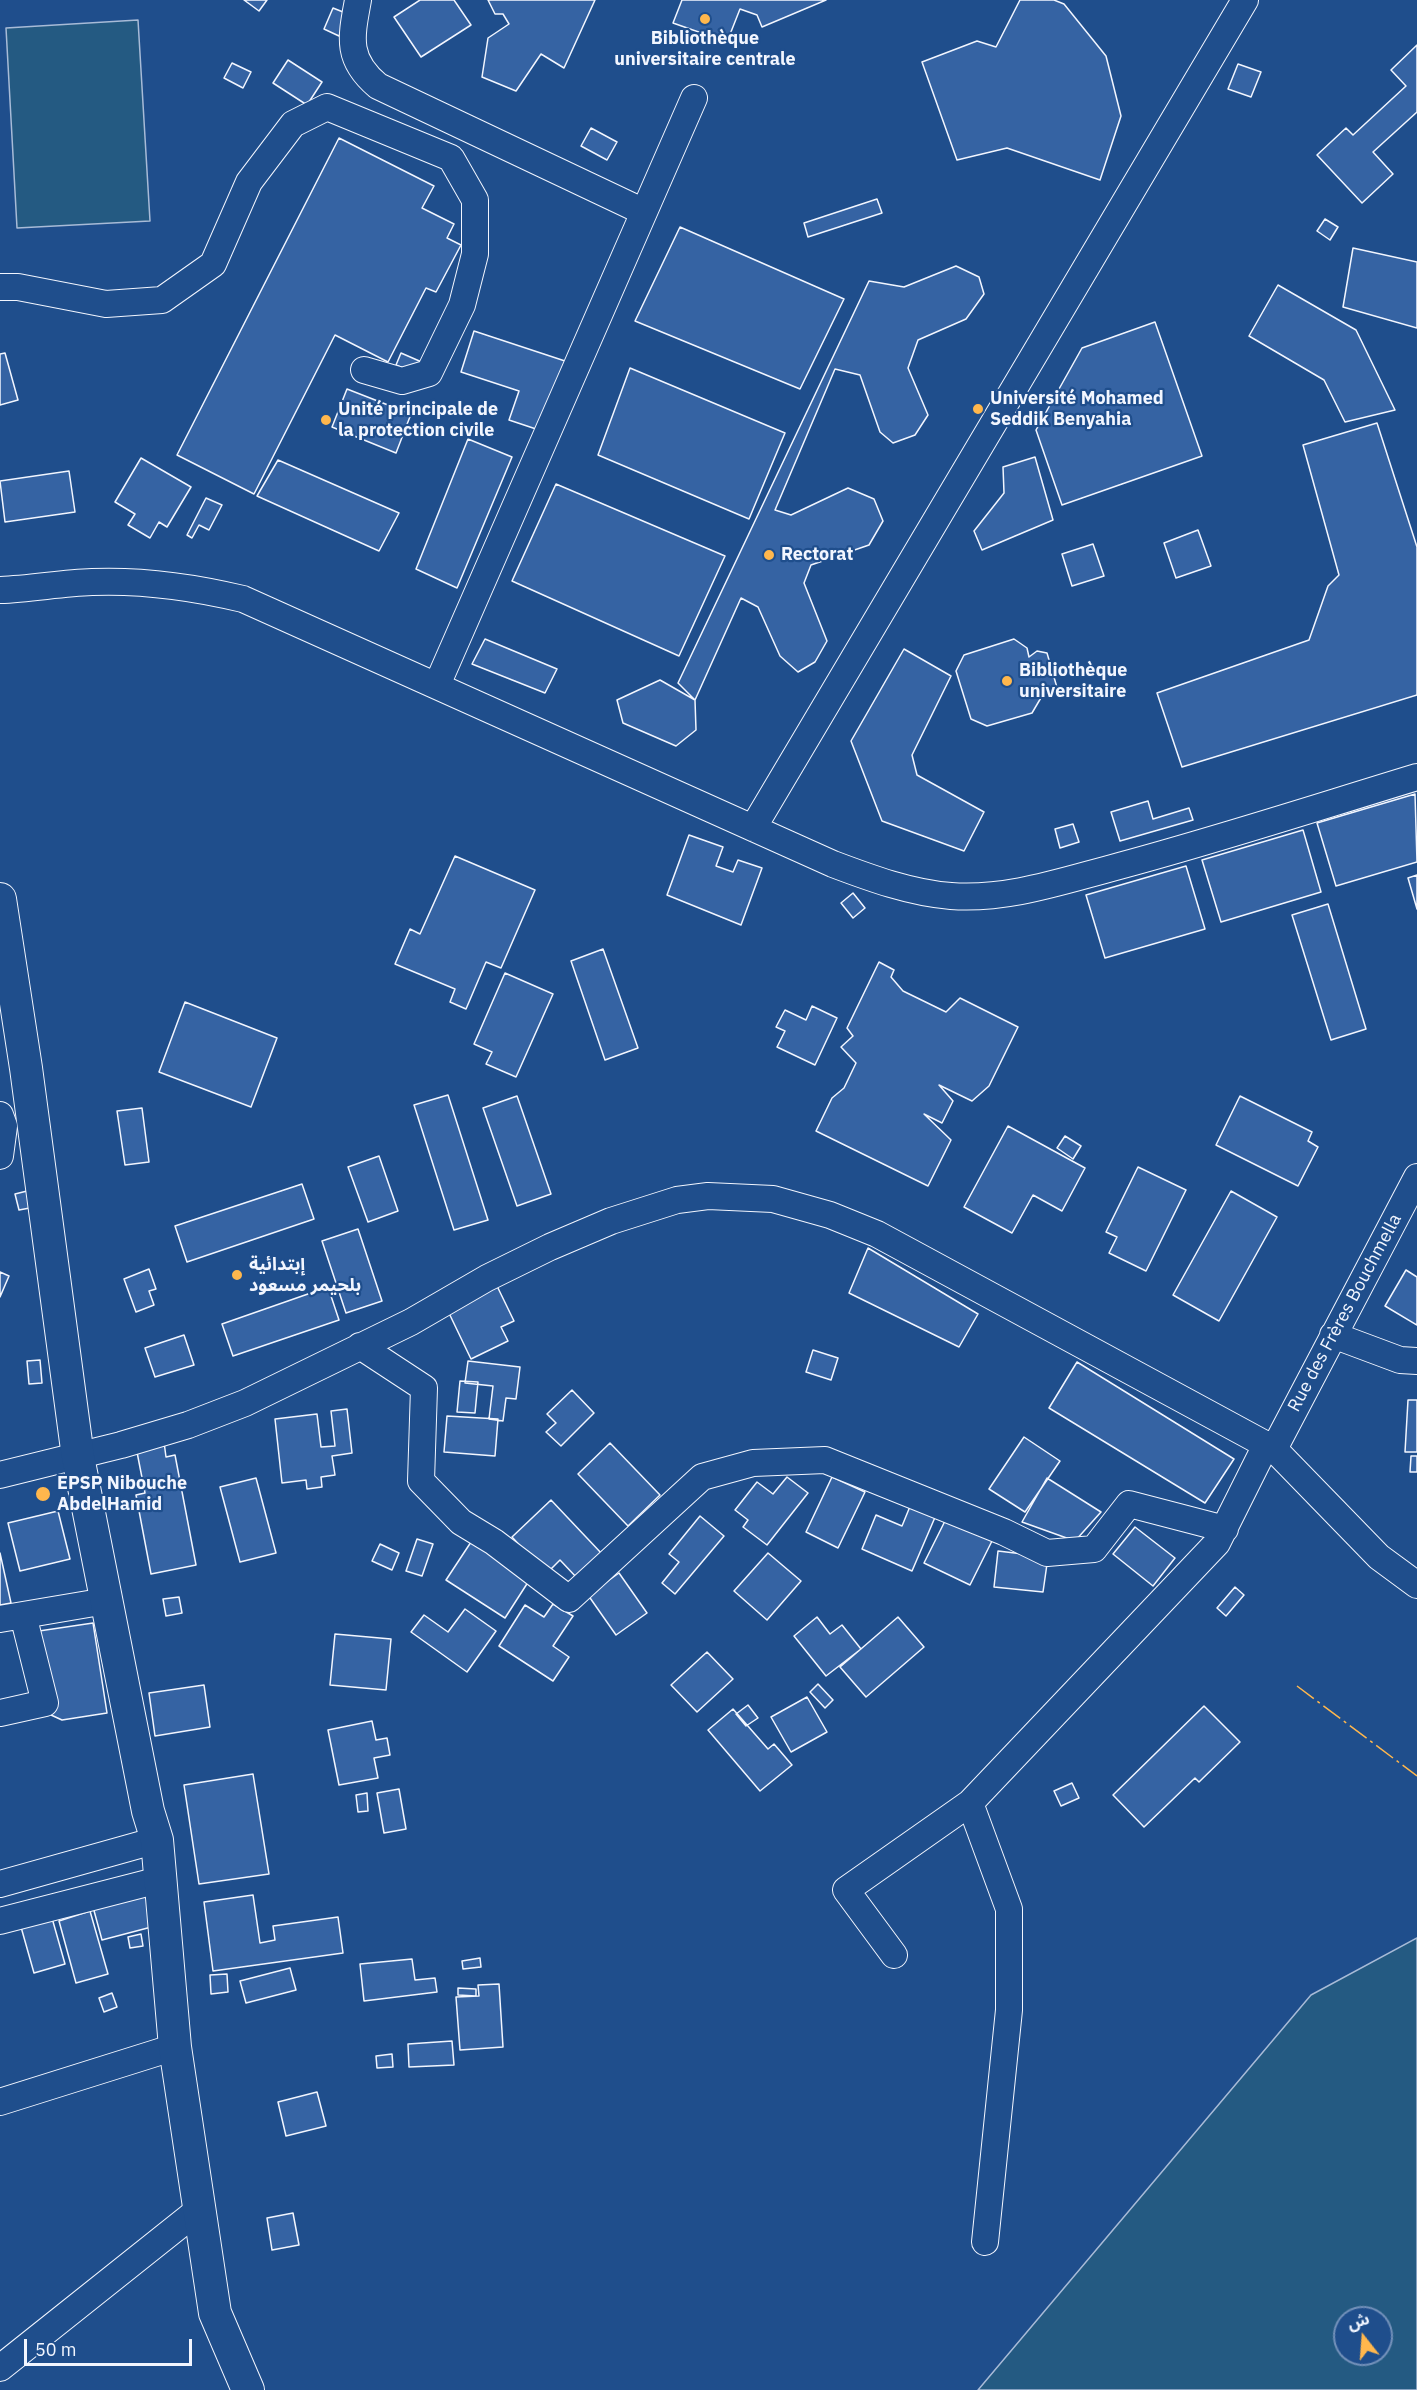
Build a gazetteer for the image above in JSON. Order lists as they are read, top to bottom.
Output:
{
  "streets": {
    "street": ["Rue des Frères Bouchmella"]
  },
  "places": [
    "Bibliothèque universitaire centrale",
    "Université Mohamed Seddik Benyahia",
    "Unité principale de la protection civile",
    "Rectorat",
    "Bibliothèque universitaire",
    "إبتدائية بلحيمر مسعود",
    "EPSP Nibouche AbdelHamid"
  ],
  "scale_bar": "50 m",
  "north": "top"
}
